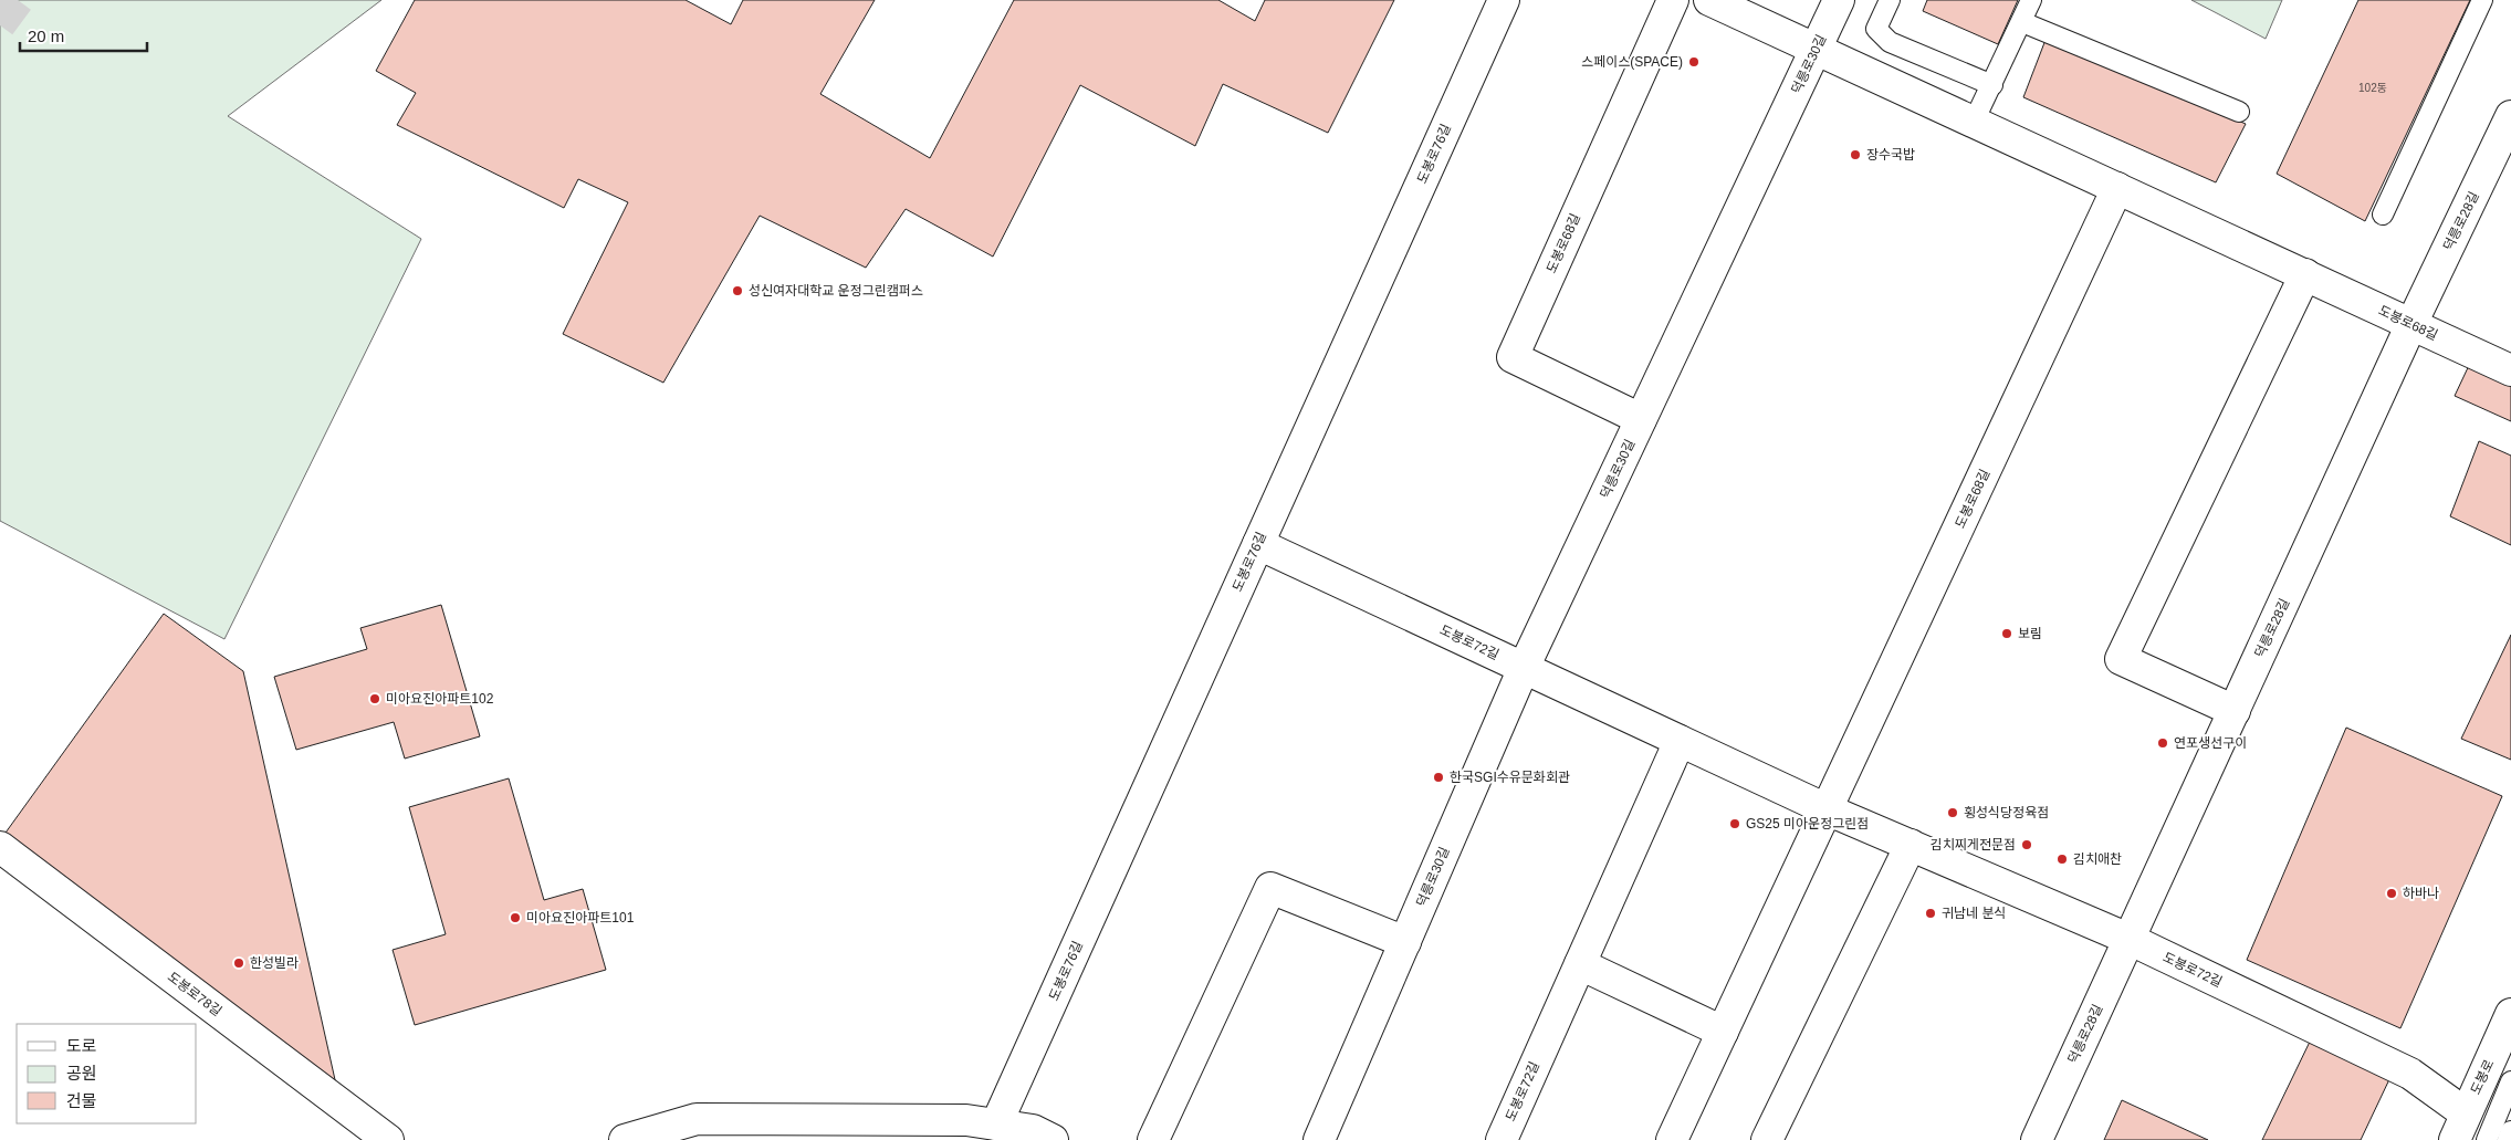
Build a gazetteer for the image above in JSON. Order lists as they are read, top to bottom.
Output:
{
  "streets": {
    "street": [
      "덕릉로30길",
      "도봉로76길",
      "덕릉로28길",
      "도봉로68길",
      "도봉로72길",
      "도봉로78길",
      "도봉로"
    ]
  },
  "crossings": [
    ["덕릉로30길", "도봉로68길"],
    ["덕릉로30길", "도봉로72길"],
    ["도봉로76길", "도봉로72길"],
    ["덕릉로28길", "도봉로68길"],
    ["덕릉로28길", "도봉로72길"],
    ["도봉로68길", "도봉로72길"],
    ["도봉로72길", "도봉로"]
  ],
  "places": [
    "스페이스(SPACE)",
    "장수국밥",
    "성신여자대학교 운정그린캠퍼스",
    "보림",
    "미아요진아파트102",
    "연포생선구이",
    "한국SGI수유문화회관",
    "횡성식당정육점",
    "GS25 미아운정그린점",
    "김치찌게전문점",
    "김치애찬",
    "하바나",
    "귀남네 분식",
    "미아요진아파트101",
    "한성빌라"
  ],
  "house_numbers": ["102동"],
  "legend": ["도로", "공원", "건물"],
  "scale_bar": "20 m"
}
